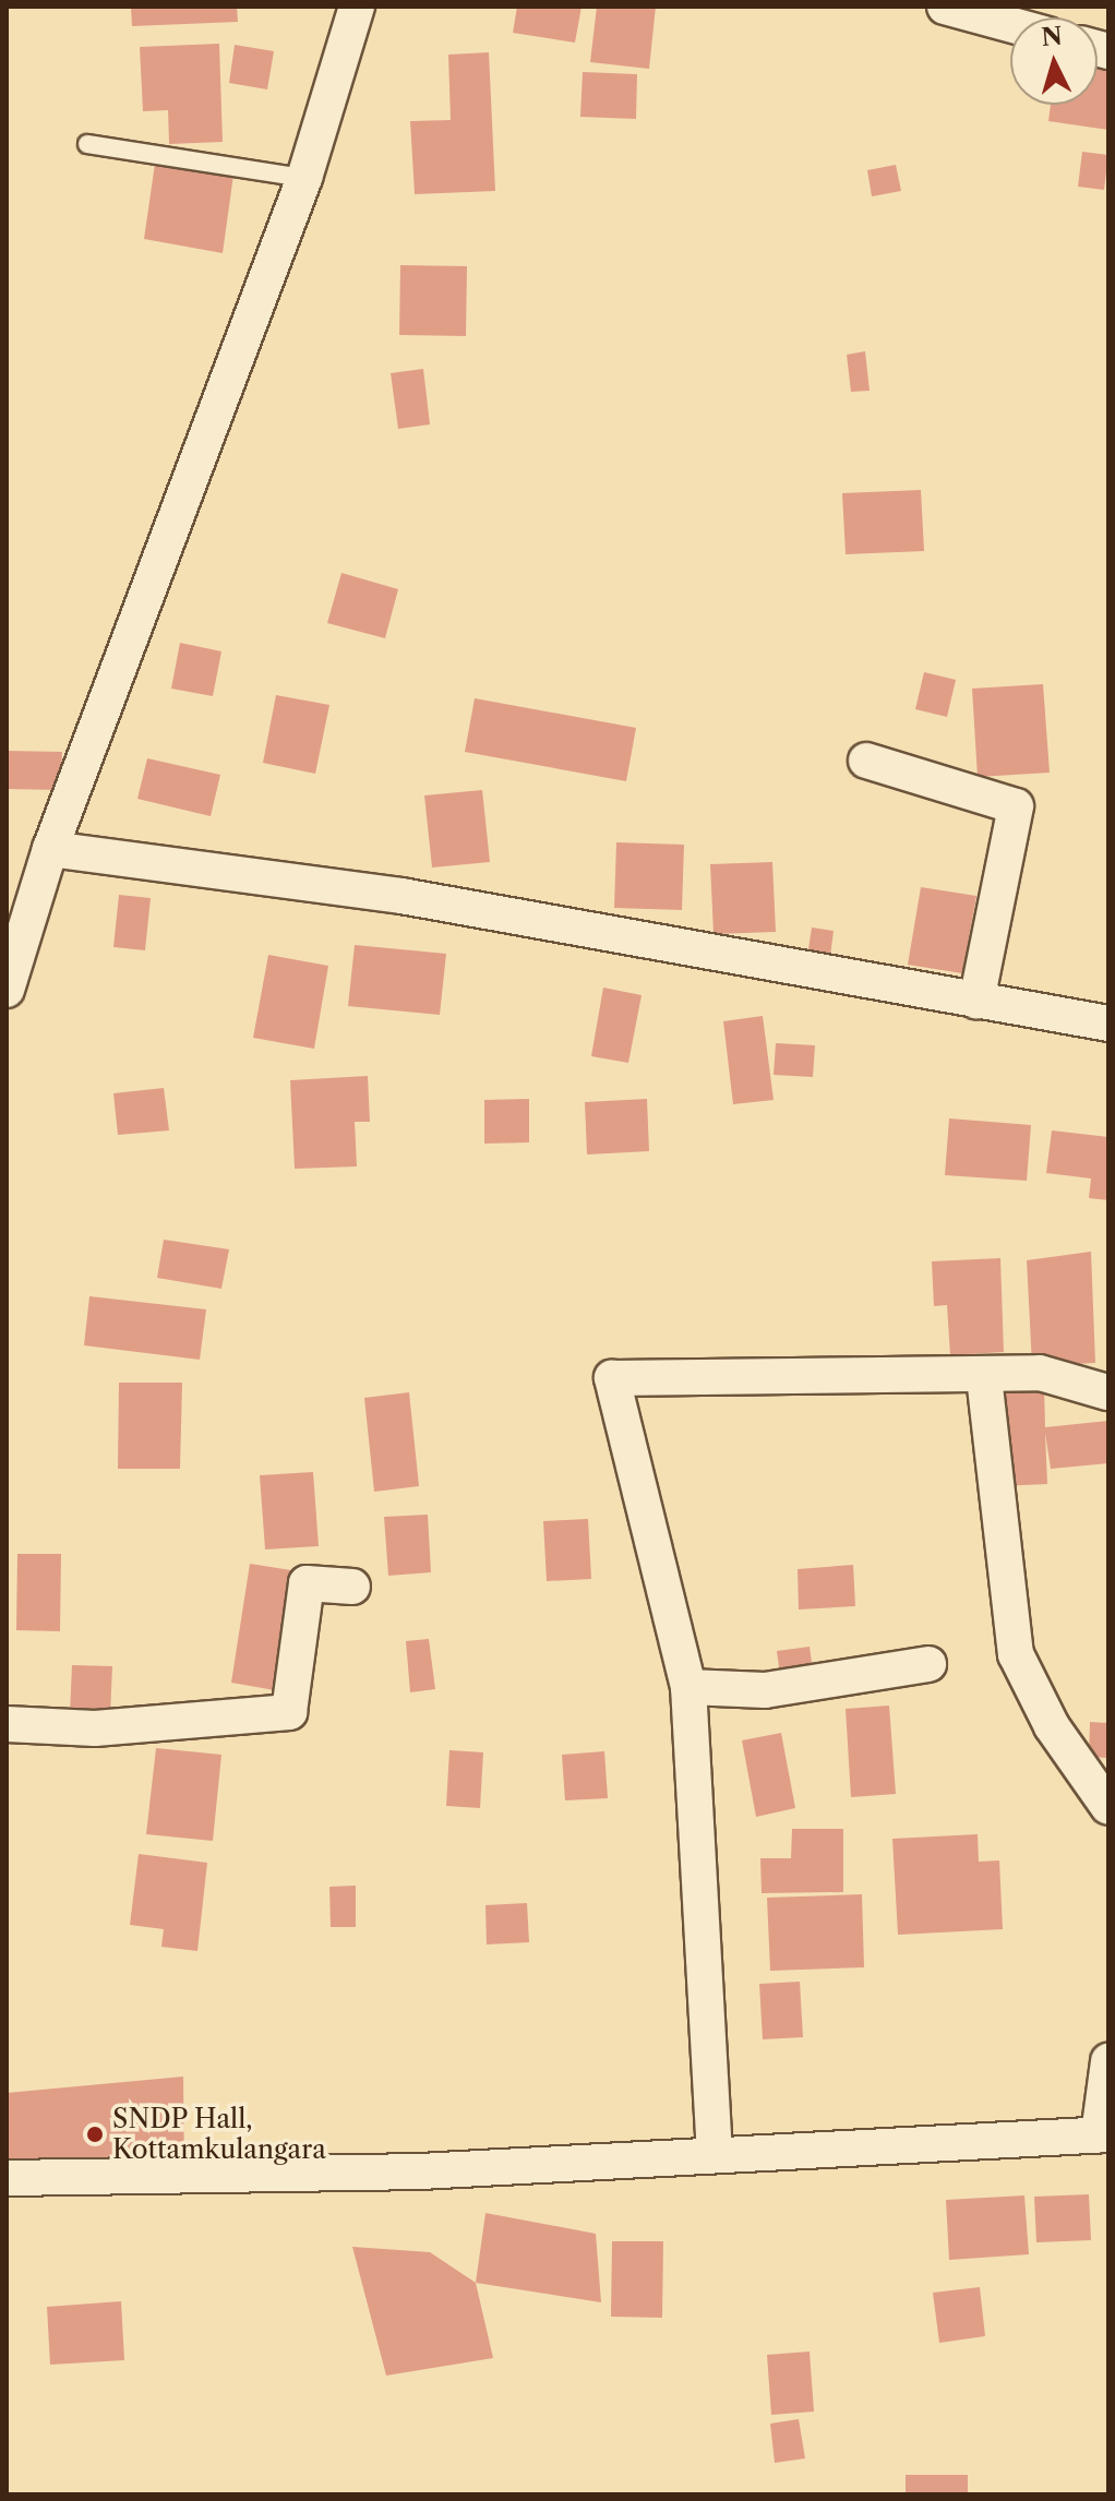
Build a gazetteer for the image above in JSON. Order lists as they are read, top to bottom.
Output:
{
  "places": ["SNDP Hall, Kottamkulangara"],
  "north": "top"
}
